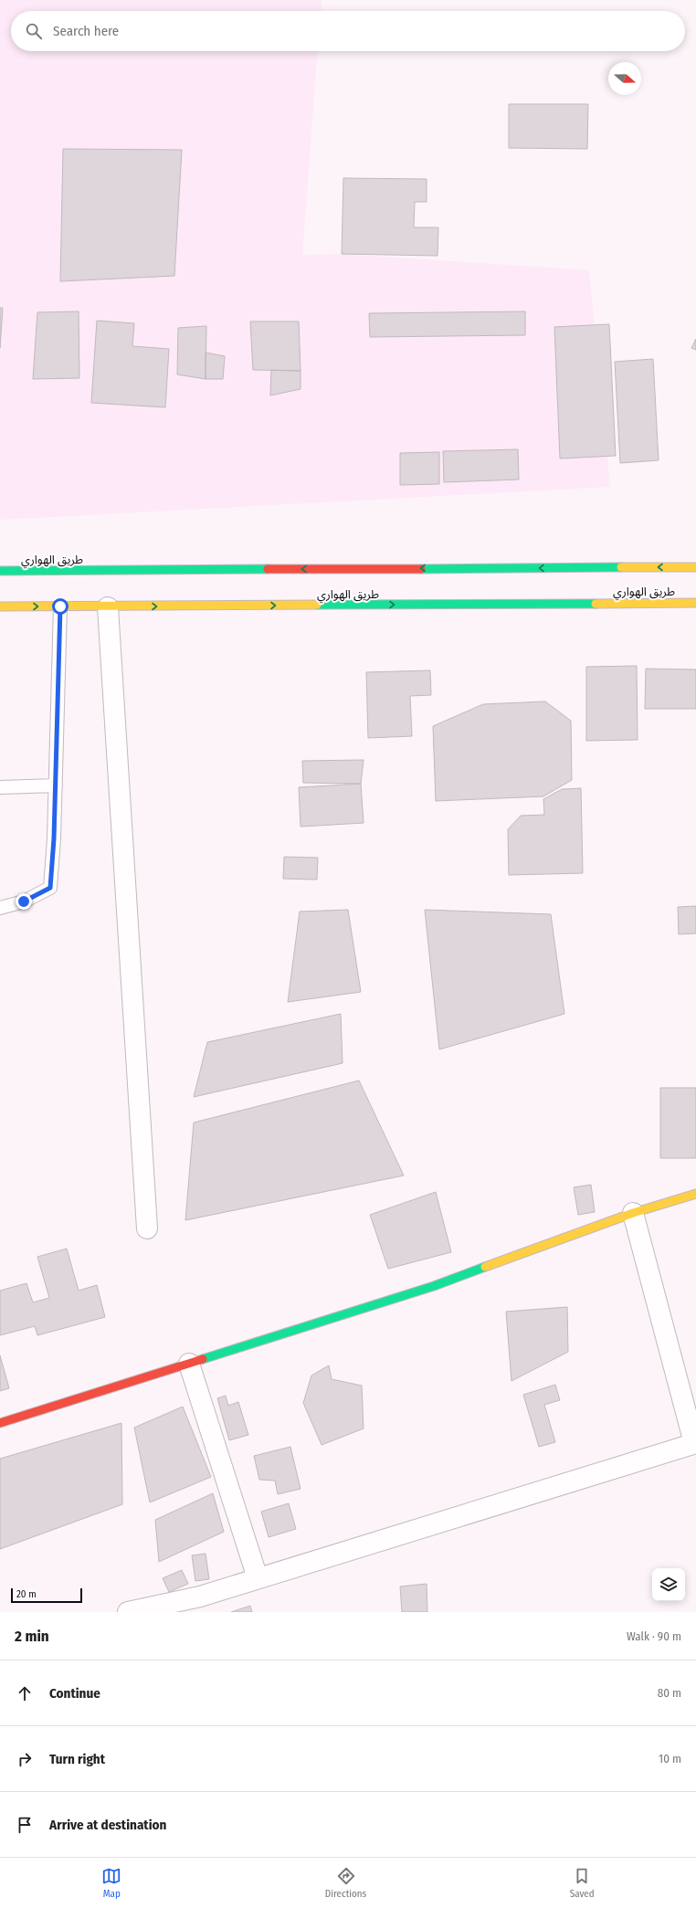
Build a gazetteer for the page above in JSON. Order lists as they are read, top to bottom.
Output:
{
  "streets": {
    "main road": ["طريق الهواري"]
  },
  "scale_bar": "20 m",
  "north": "right",
  "page": {
    "search": "Search here",
    "scale": "20 m",
    "heading": ["2 min", "Walk · 90 m"],
    "list": [
      ["Continue", "80 m"],
      ["Turn right", "10 m"],
      "Arrive at destination"
    ],
    "nav": ["Map", "Directions", "Saved"]
  }
}
